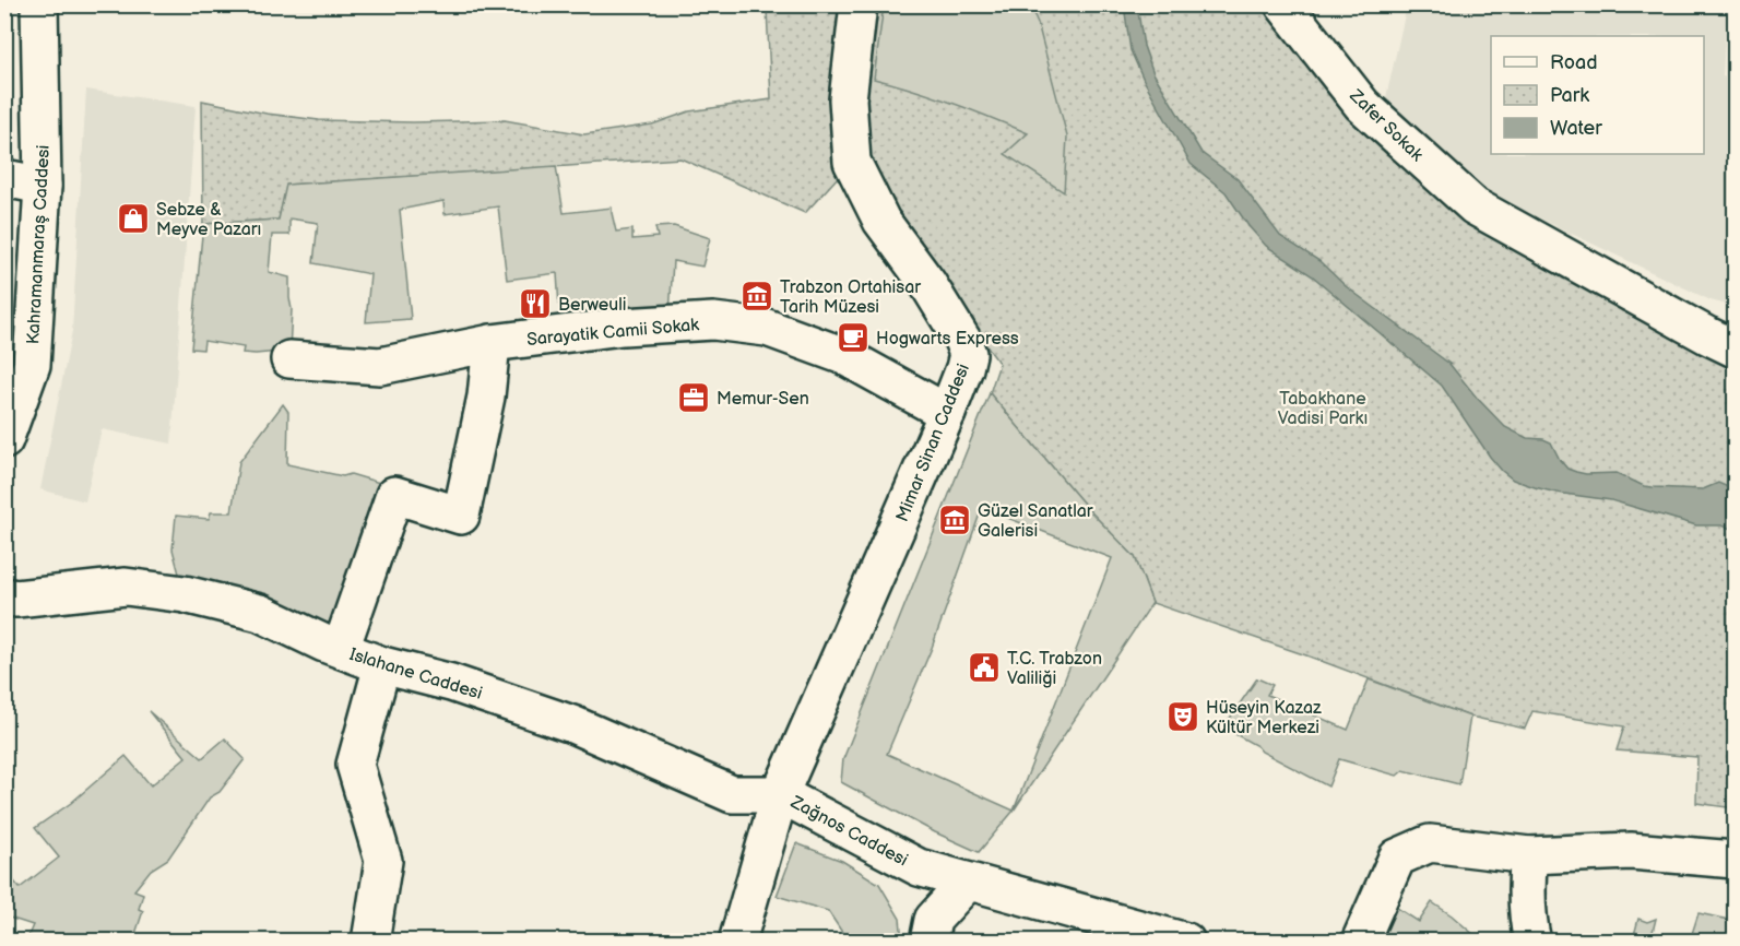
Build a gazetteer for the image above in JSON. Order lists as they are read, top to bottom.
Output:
{
  "streets": {
    "street": [
      "Zafer Sokak",
      "Kahramanmaraş Caddesi",
      "Sarayatik Camii Sokak",
      "Mimar Sinan Caddesi",
      "Islahane Caddesi",
      "Zağnos Caddesi"
    ]
  },
  "crossings": [
    ["Sarayatik Camii Sokak", "Mimar Sinan Caddesi"],
    ["Mimar Sinan Caddesi", "Islahane Caddesi"],
    ["Mimar Sinan Caddesi", "Zağnos Caddesi"],
    ["Islahane Caddesi", "Zağnos Caddesi"]
  ],
  "parks": ["Tabakhane Vadisi Parkı"],
  "places": {
    "shop": ["Sebze & Meyve Pazarı"],
    "museum": ["Trabzon Ortahisar Tarih Müzesi", "Güzel Sanatlar Galerisi"],
    "restaurant": ["Berweuli"],
    "cafe": ["Hogwarts Express"],
    "office": ["Memur-Sen"],
    "public building": ["T.C. Trabzon Valiliği"],
    "theatre": ["Hüseyin Kazaz Kültür Merkezi"]
  },
  "legend": ["Road", "Park", "Water"]
}
